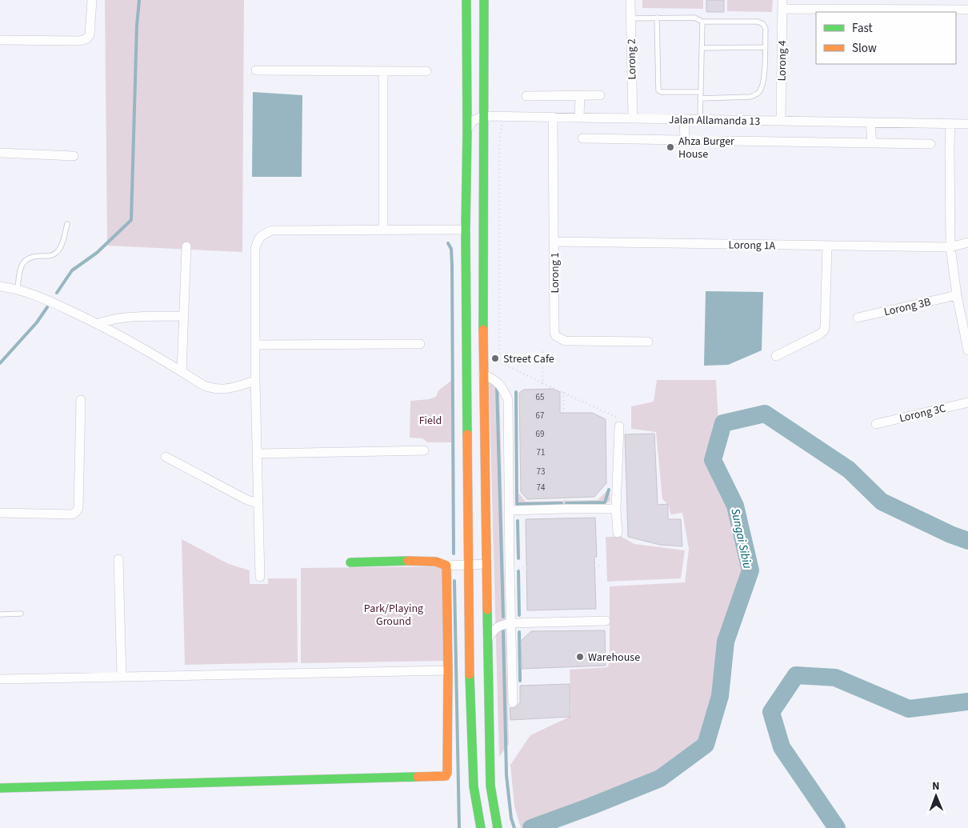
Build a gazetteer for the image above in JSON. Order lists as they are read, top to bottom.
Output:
{
  "streets": {
    "street": [
      "Lorong 2",
      "Lorong 4",
      "Jalan Allamanda 13",
      "Lorong 1A",
      "Lorong 1",
      "Lorong 3B",
      "Lorong 3C"
    ]
  },
  "crossings": [
    ["Lorong 2", "Jalan Allamanda 13"],
    ["Lorong 4", "Jalan Allamanda 13"],
    ["Jalan Allamanda 13", "Lorong 1"],
    ["Lorong 1A", "Lorong 1"]
  ],
  "water": ["Sungai Sibiu"],
  "parks": ["Field", "Park/Playing Ground"],
  "places": ["Ahza Burger House", "Street Cafe", "Warehouse"],
  "house_numbers": [
    "65",
    "67",
    "69",
    "71",
    "73",
    "74"
  ],
  "legend": ["Fast", "Slow"],
  "north": "top"
}
